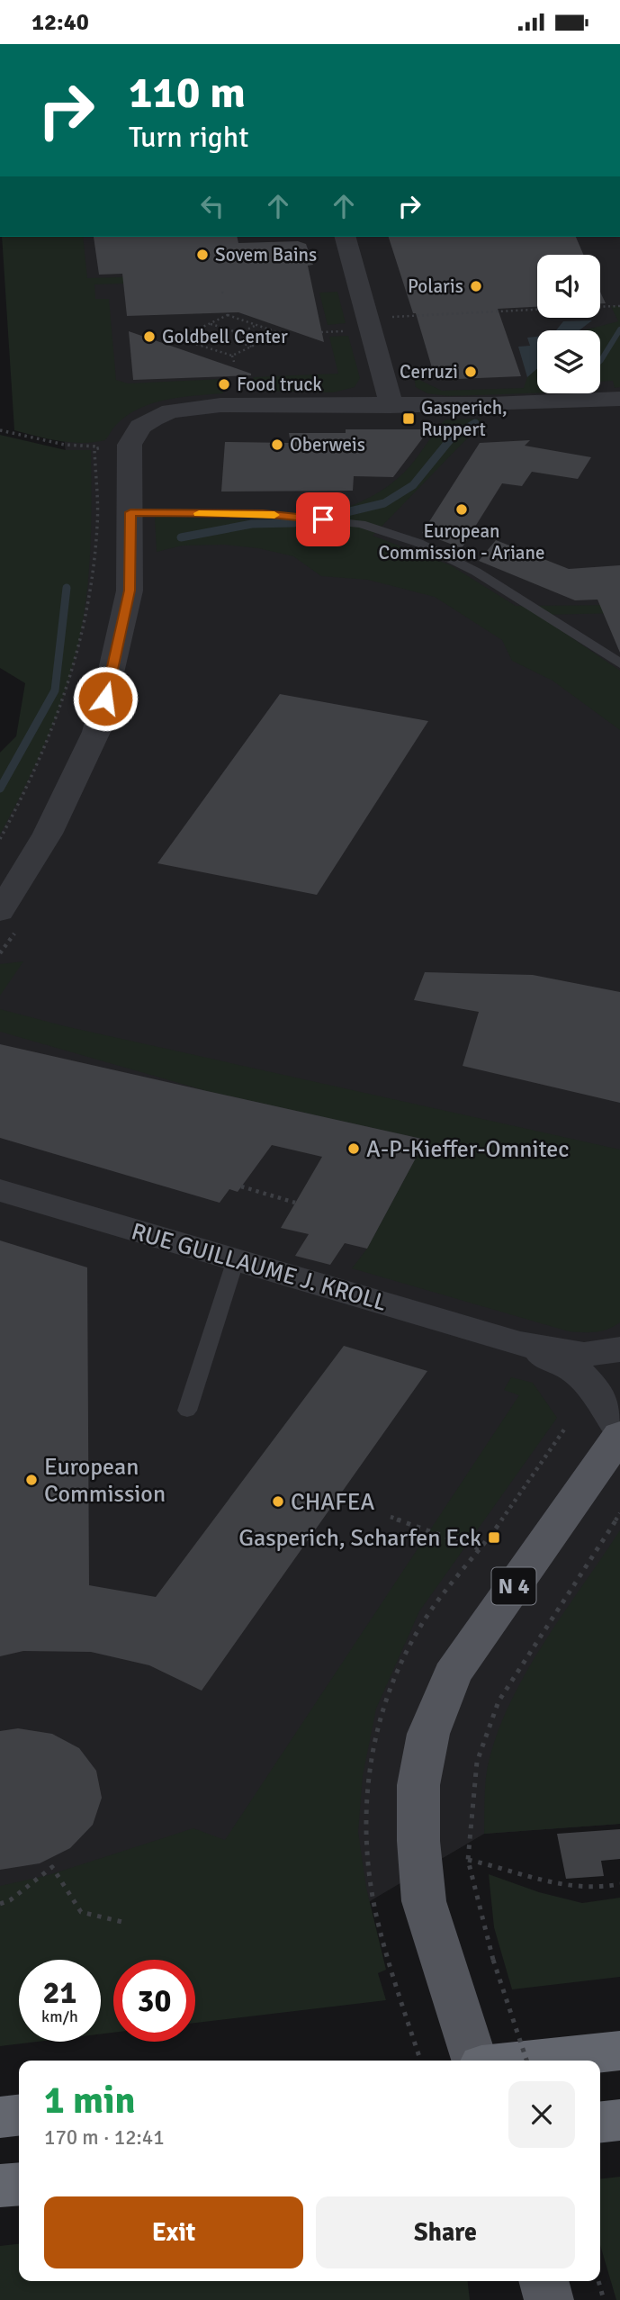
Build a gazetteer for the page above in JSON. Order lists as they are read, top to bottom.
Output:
{
  "streets": {
    "main road": ["N 4"],
    "street": ["RUE GUILLAUME J. KROLL"]
  },
  "places": {
    "other": [
      "Sovem Bains",
      "Polaris",
      "Goldbell Center",
      "Cerruzi",
      "Food truck",
      "Oberweis",
      "European Commission - Ariane",
      "A-P-Kieffer-Omnitec",
      "European Commission",
      "CHAFEA"
    ],
    "transit": ["Gasperich, Ruppert", "Gasperich, Scharfen Eck"]
  },
  "page": {
    "status": "12:40",
    "turn": ["110 m", "Turn right"],
    "speed": "21 km/h",
    "limit": "30",
    "heading": ["1 min", "170 m · 12:41"],
    "buttons": ["Exit", "Share"]
  }
}
